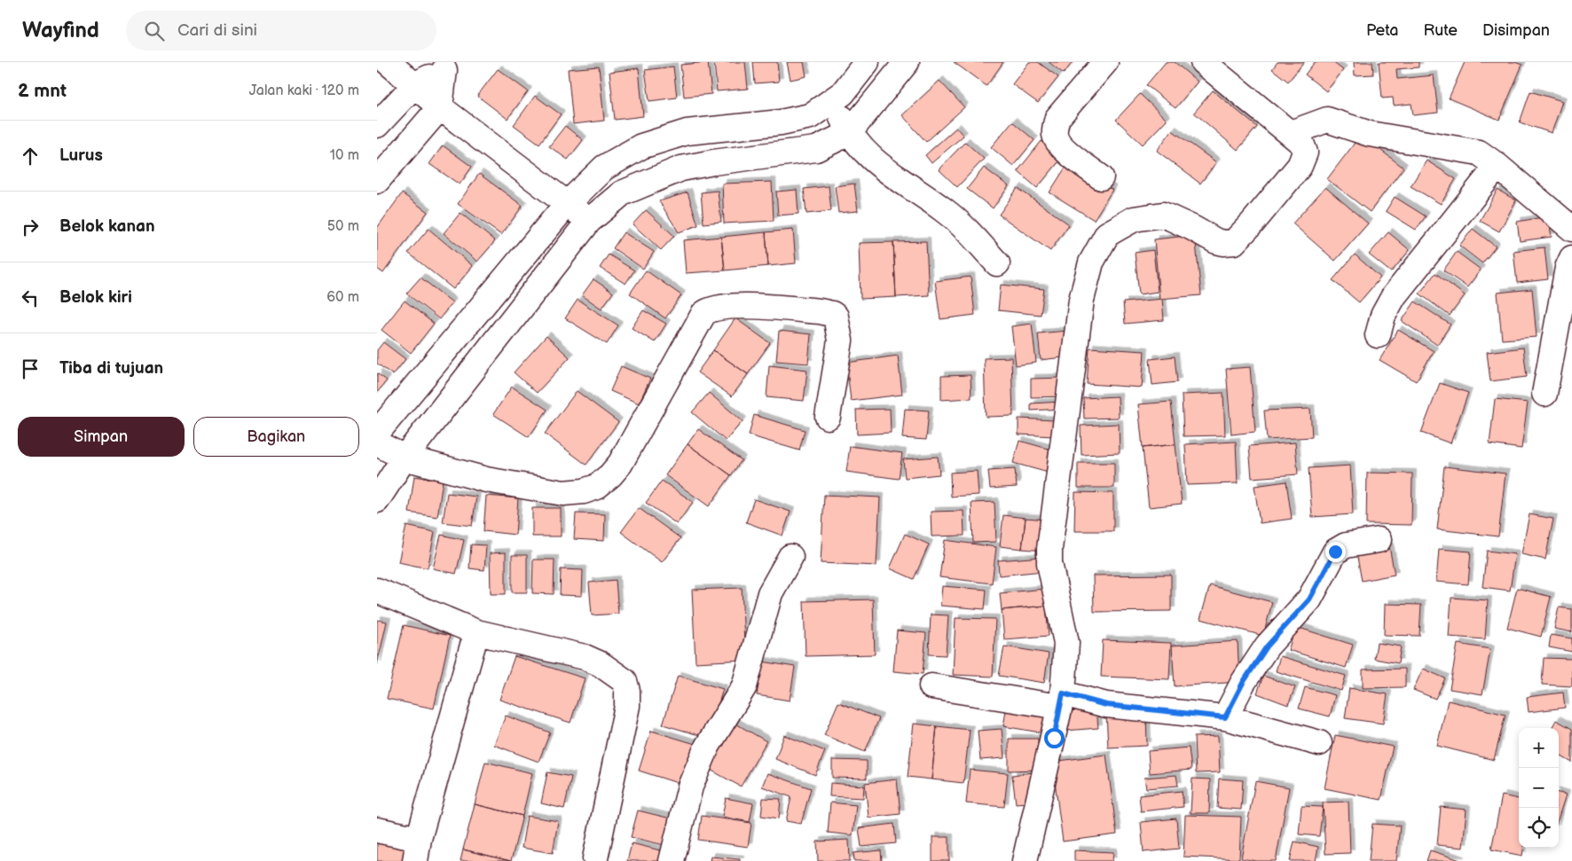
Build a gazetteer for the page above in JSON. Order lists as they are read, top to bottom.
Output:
{
  "page": {
    "header": "Wayfind",
    "search": "Cari di sini",
    "nav": ["Peta", "Rute", "Disimpan"],
    "heading": ["2 mnt", "Jalan kaki · 120 m"],
    "list": [
      ["Lurus", "10 m"],
      ["Belok kanan", "50 m"],
      ["Belok kiri", "60 m"],
      "Tiba di tujuan"
    ],
    "buttons": ["Simpan", "Bagikan"],
    "map_buttons": ["+", "−"]
  }
}
